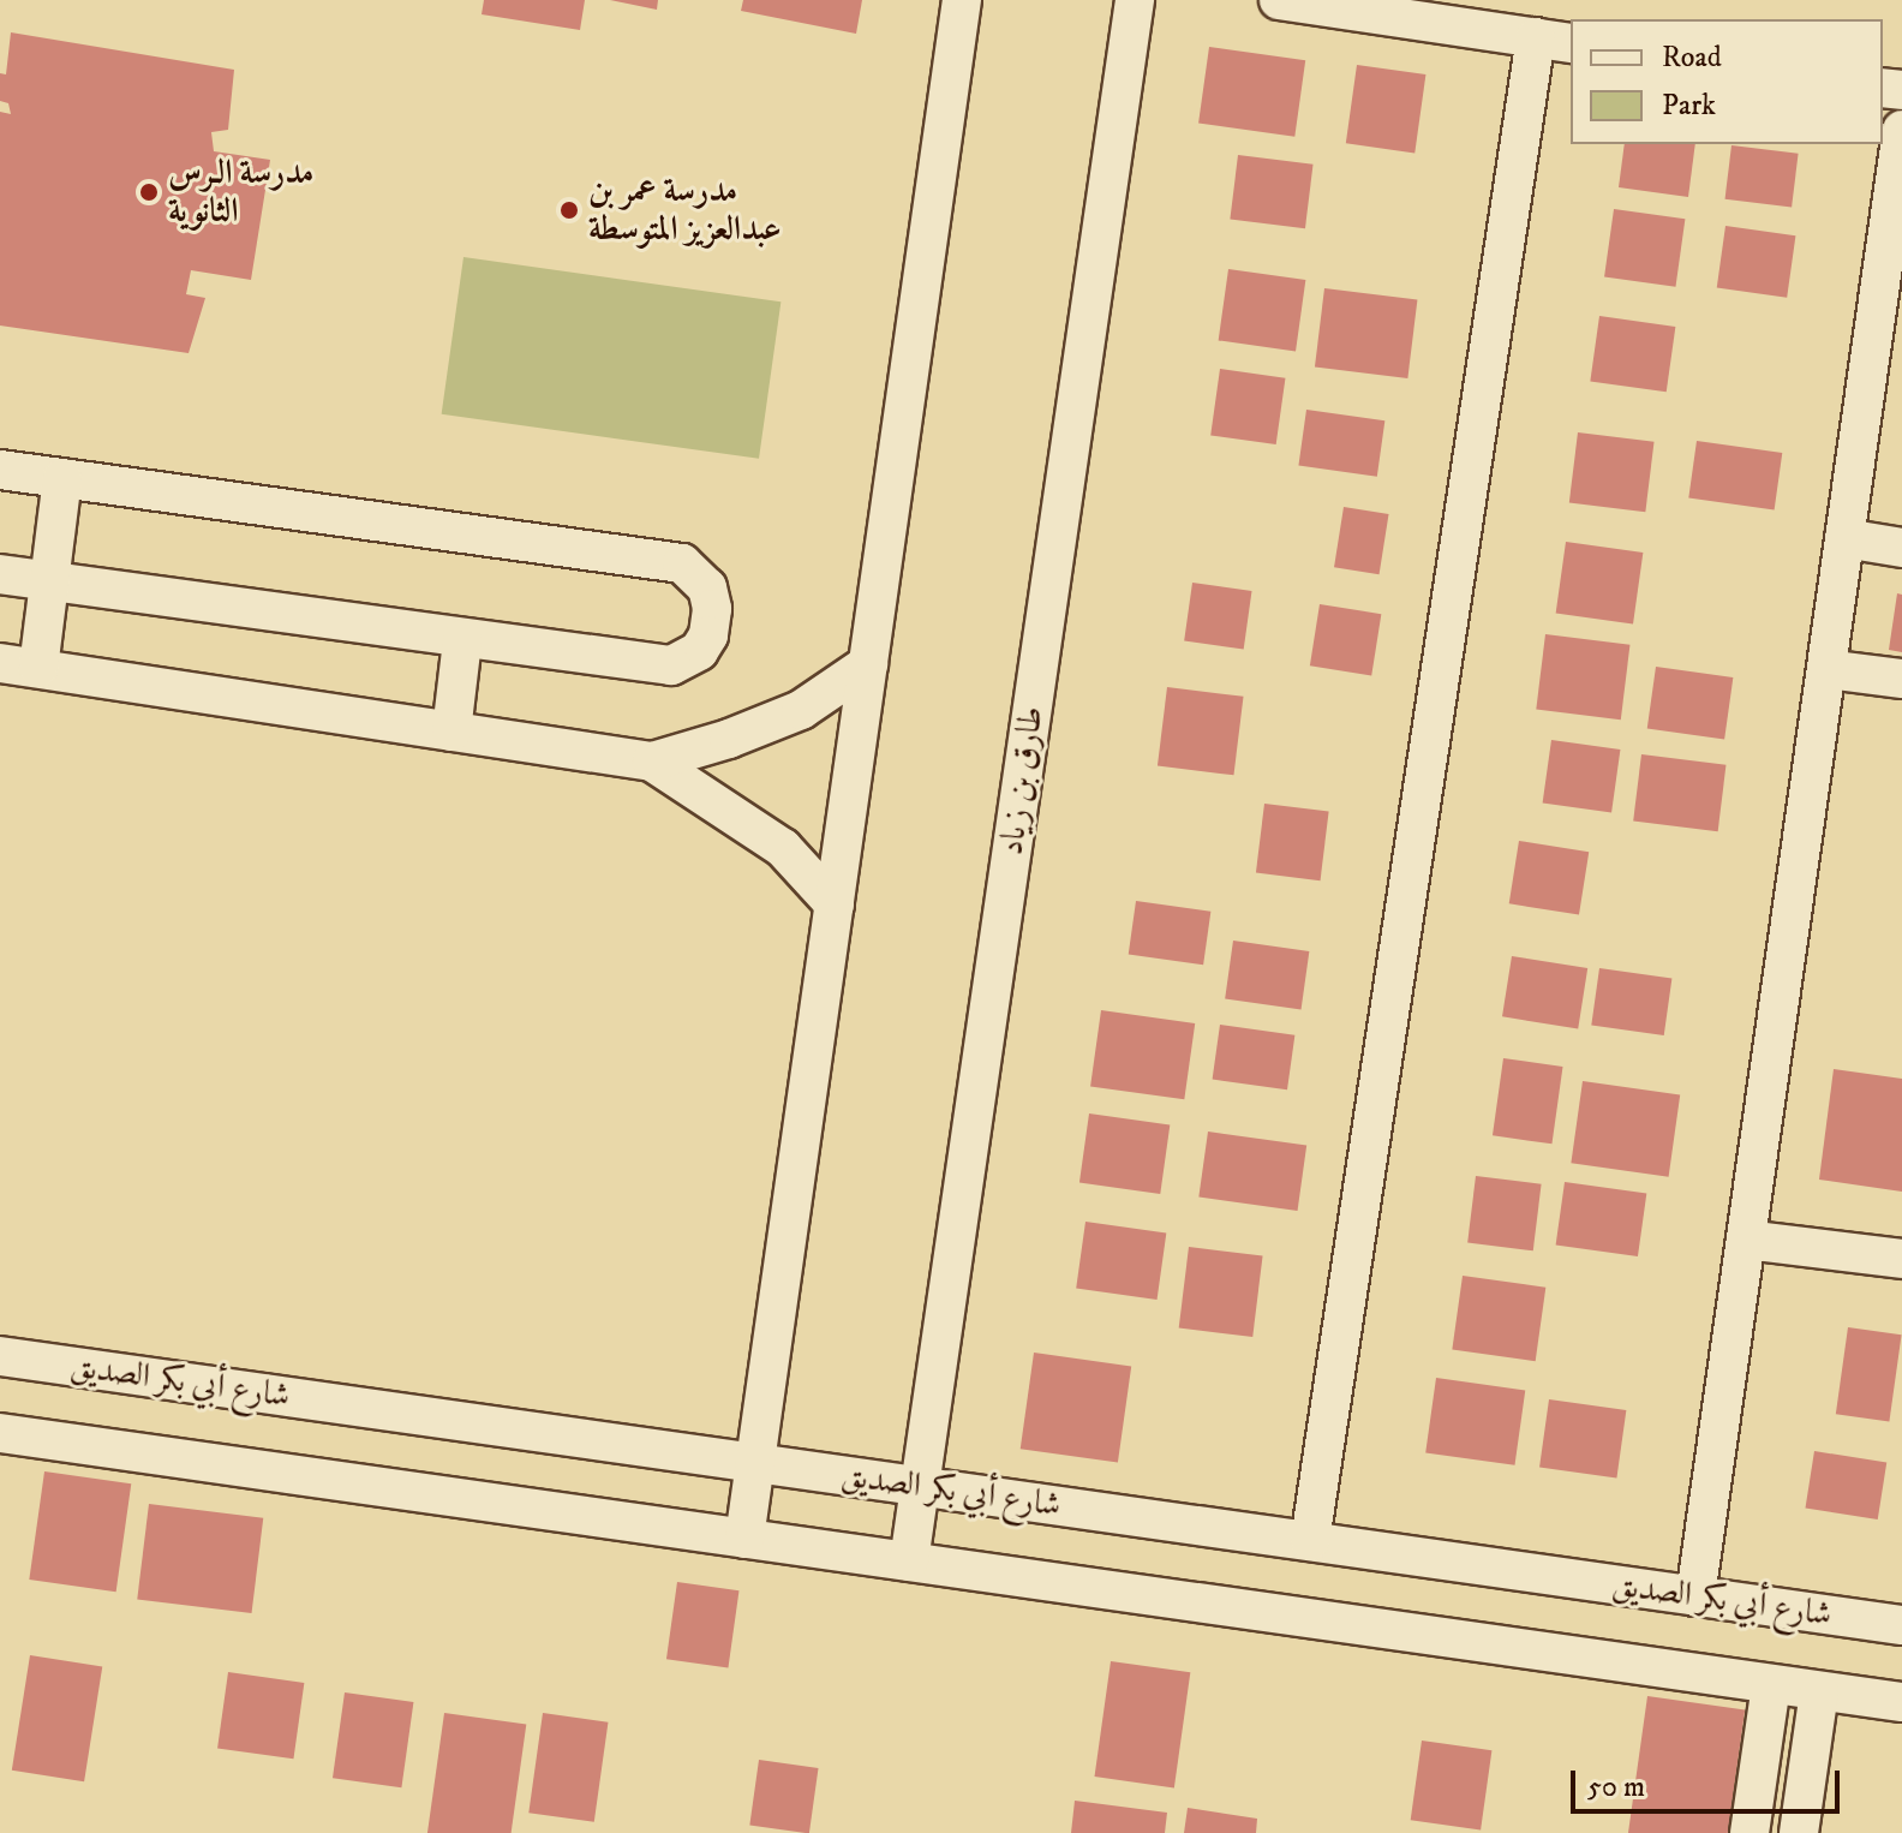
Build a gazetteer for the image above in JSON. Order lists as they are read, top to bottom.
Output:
{
  "streets": {
    "street": ["طارق بن زياد", "شارع أبي بكر الصديق"]
  },
  "crossings": [
    ["طارق بن زياد", "شارع أبي بكر الصديق"]
  ],
  "places": ["مدرسة الـرس الثانوية", "مدرسة عمر بن عبدالعزيز المتوسطة"],
  "legend": ["Road", "Park"],
  "scale_bar": "50 m"
}
